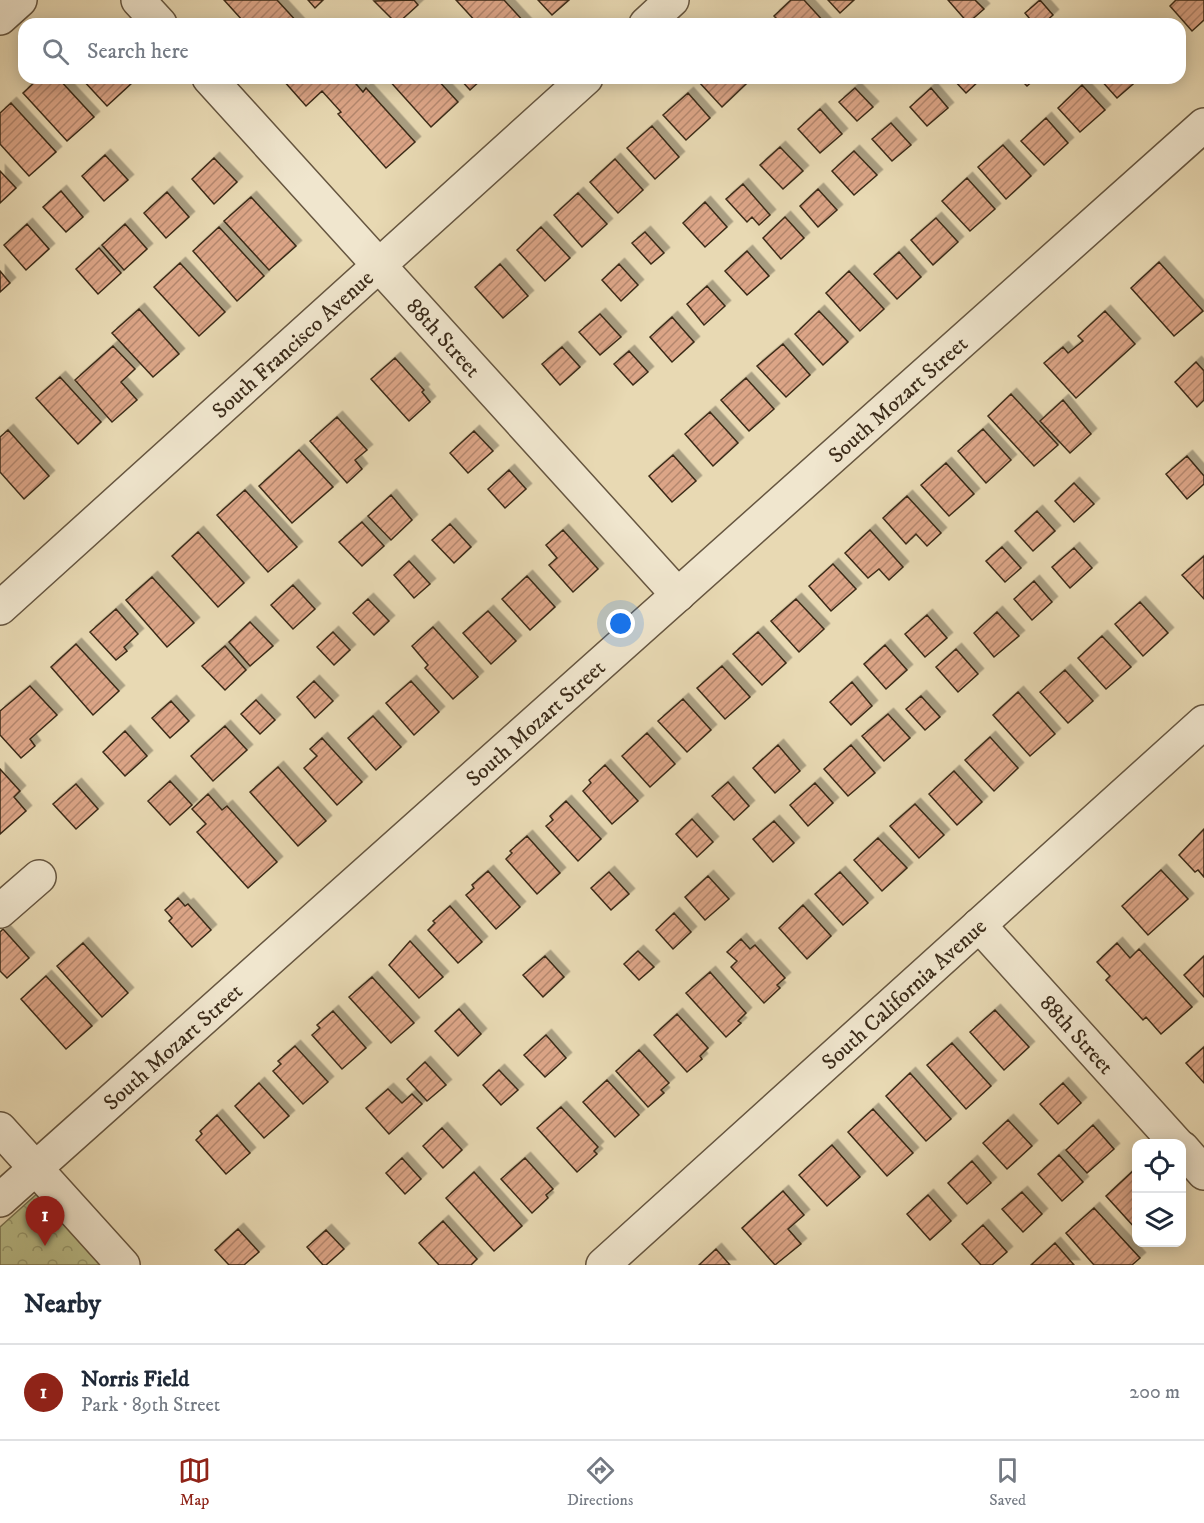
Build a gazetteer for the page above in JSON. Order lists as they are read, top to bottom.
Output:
{
  "streets": {
    "street": [
      "88th Street",
      "South Francisco Avenue",
      "South Mozart Street",
      "South California Avenue"
    ]
  },
  "crossings": [
    ["88th Street", "South Francisco Avenue"],
    ["88th Street", "South Mozart Street"],
    ["88th Street", "South California Avenue"]
  ],
  "page": {
    "search": "Search here",
    "pins": "1",
    "heading": "Nearby",
    "list": [
      {
        "mark": "1",
        "name": "Norris Field",
        "note": "Park · 89th Street",
        "value": "200 m"
      }
    ],
    "nav": ["Map", "Directions", "Saved"]
  }
}
